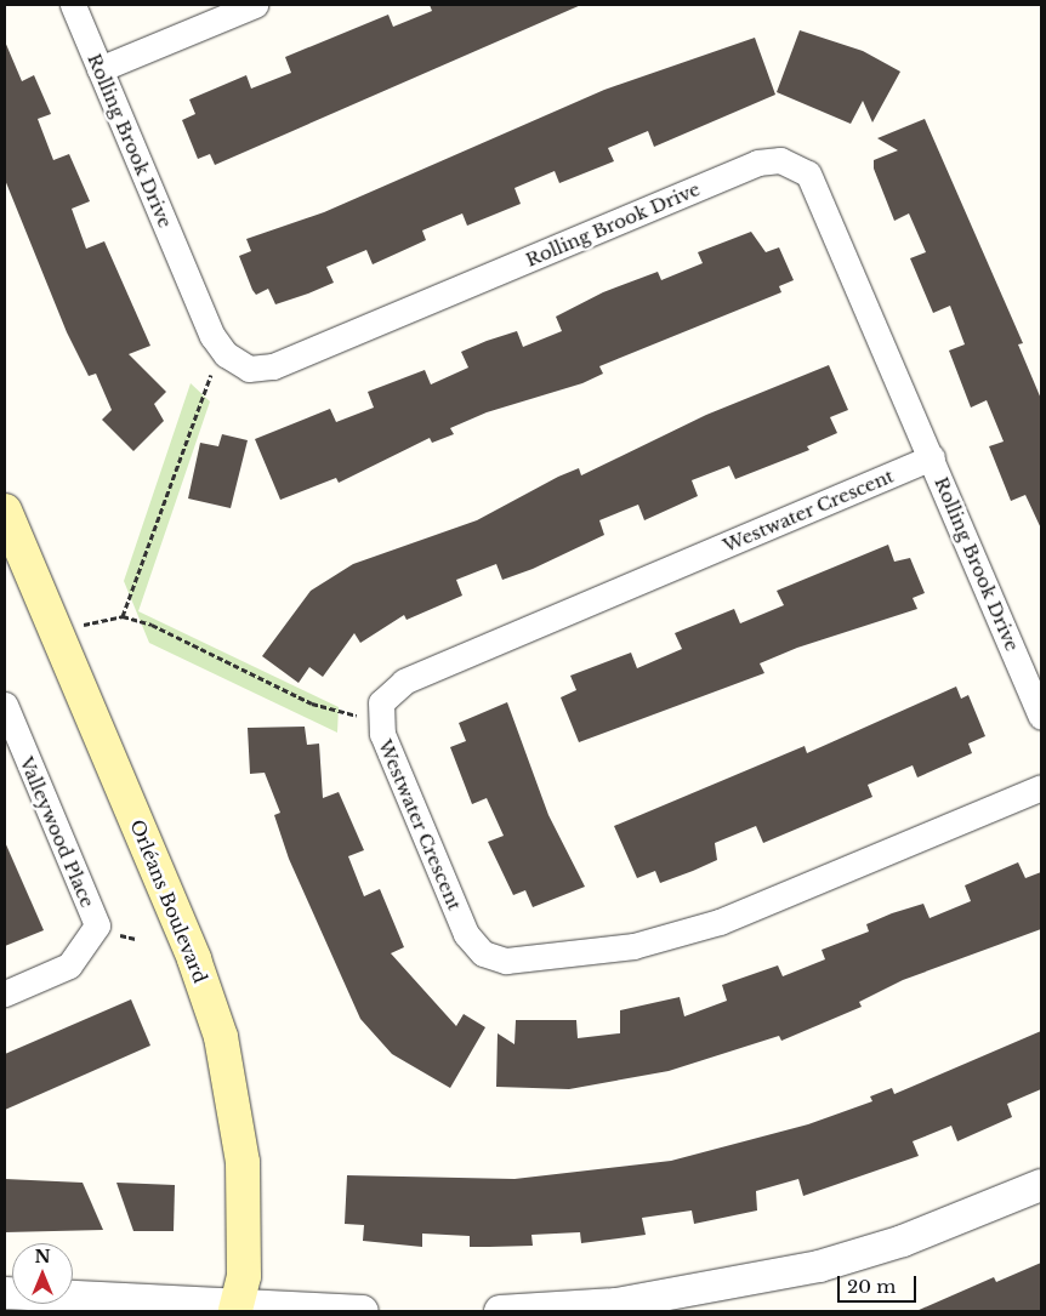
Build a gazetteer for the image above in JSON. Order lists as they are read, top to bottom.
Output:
{
  "streets": {
    "main road": ["Orléans Boulevard"],
    "street": ["Rolling Brook Drive", "Westwater Crescent", "Valleywood Place"]
  },
  "crossings": [
    ["Rolling Brook Drive", "Westwater Crescent"]
  ],
  "scale_bar": "20 m",
  "north": "top"
}
